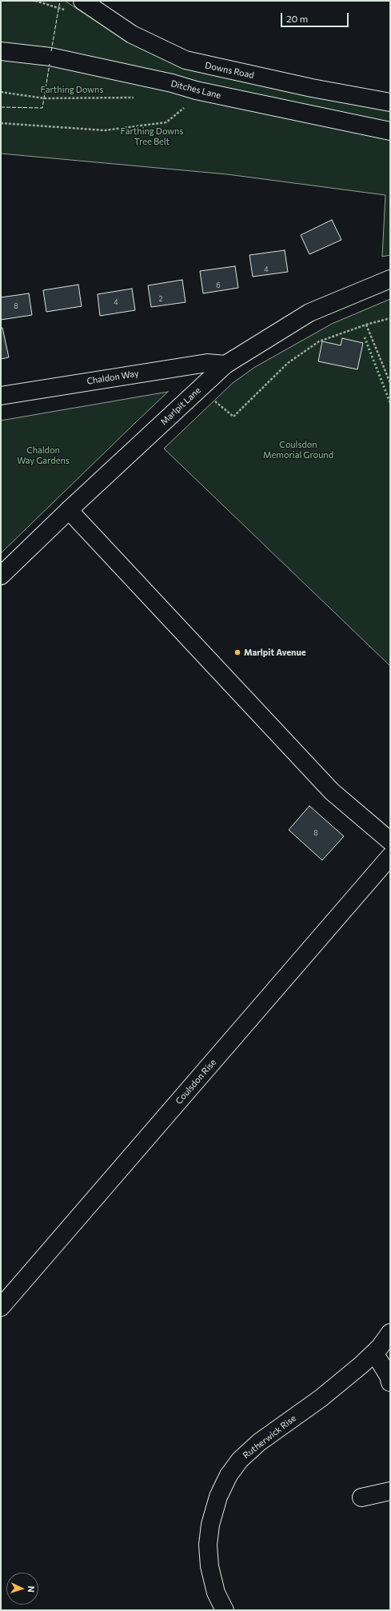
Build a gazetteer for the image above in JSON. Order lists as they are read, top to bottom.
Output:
{
  "streets": {
    "street": [
      "Downs Road",
      "Ditches Lane",
      "Chaldon Way",
      "Marlpit Lane",
      "Coulsdon Rise",
      "Rutherwick Rise"
    ]
  },
  "crossings": [
    ["Chaldon Way", "Marlpit Lane"]
  ],
  "parks": [
    "Farthing Downs",
    "Farthing Downs Tree Belt",
    "Coulsdon Memorial Ground",
    "Chaldon Way Gardens"
  ],
  "places": ["Marlpit Avenue"],
  "house_numbers": [
    "4",
    "6",
    "2",
    "4",
    "8",
    "8"
  ],
  "scale_bar": "20 m",
  "north": "right"
}
